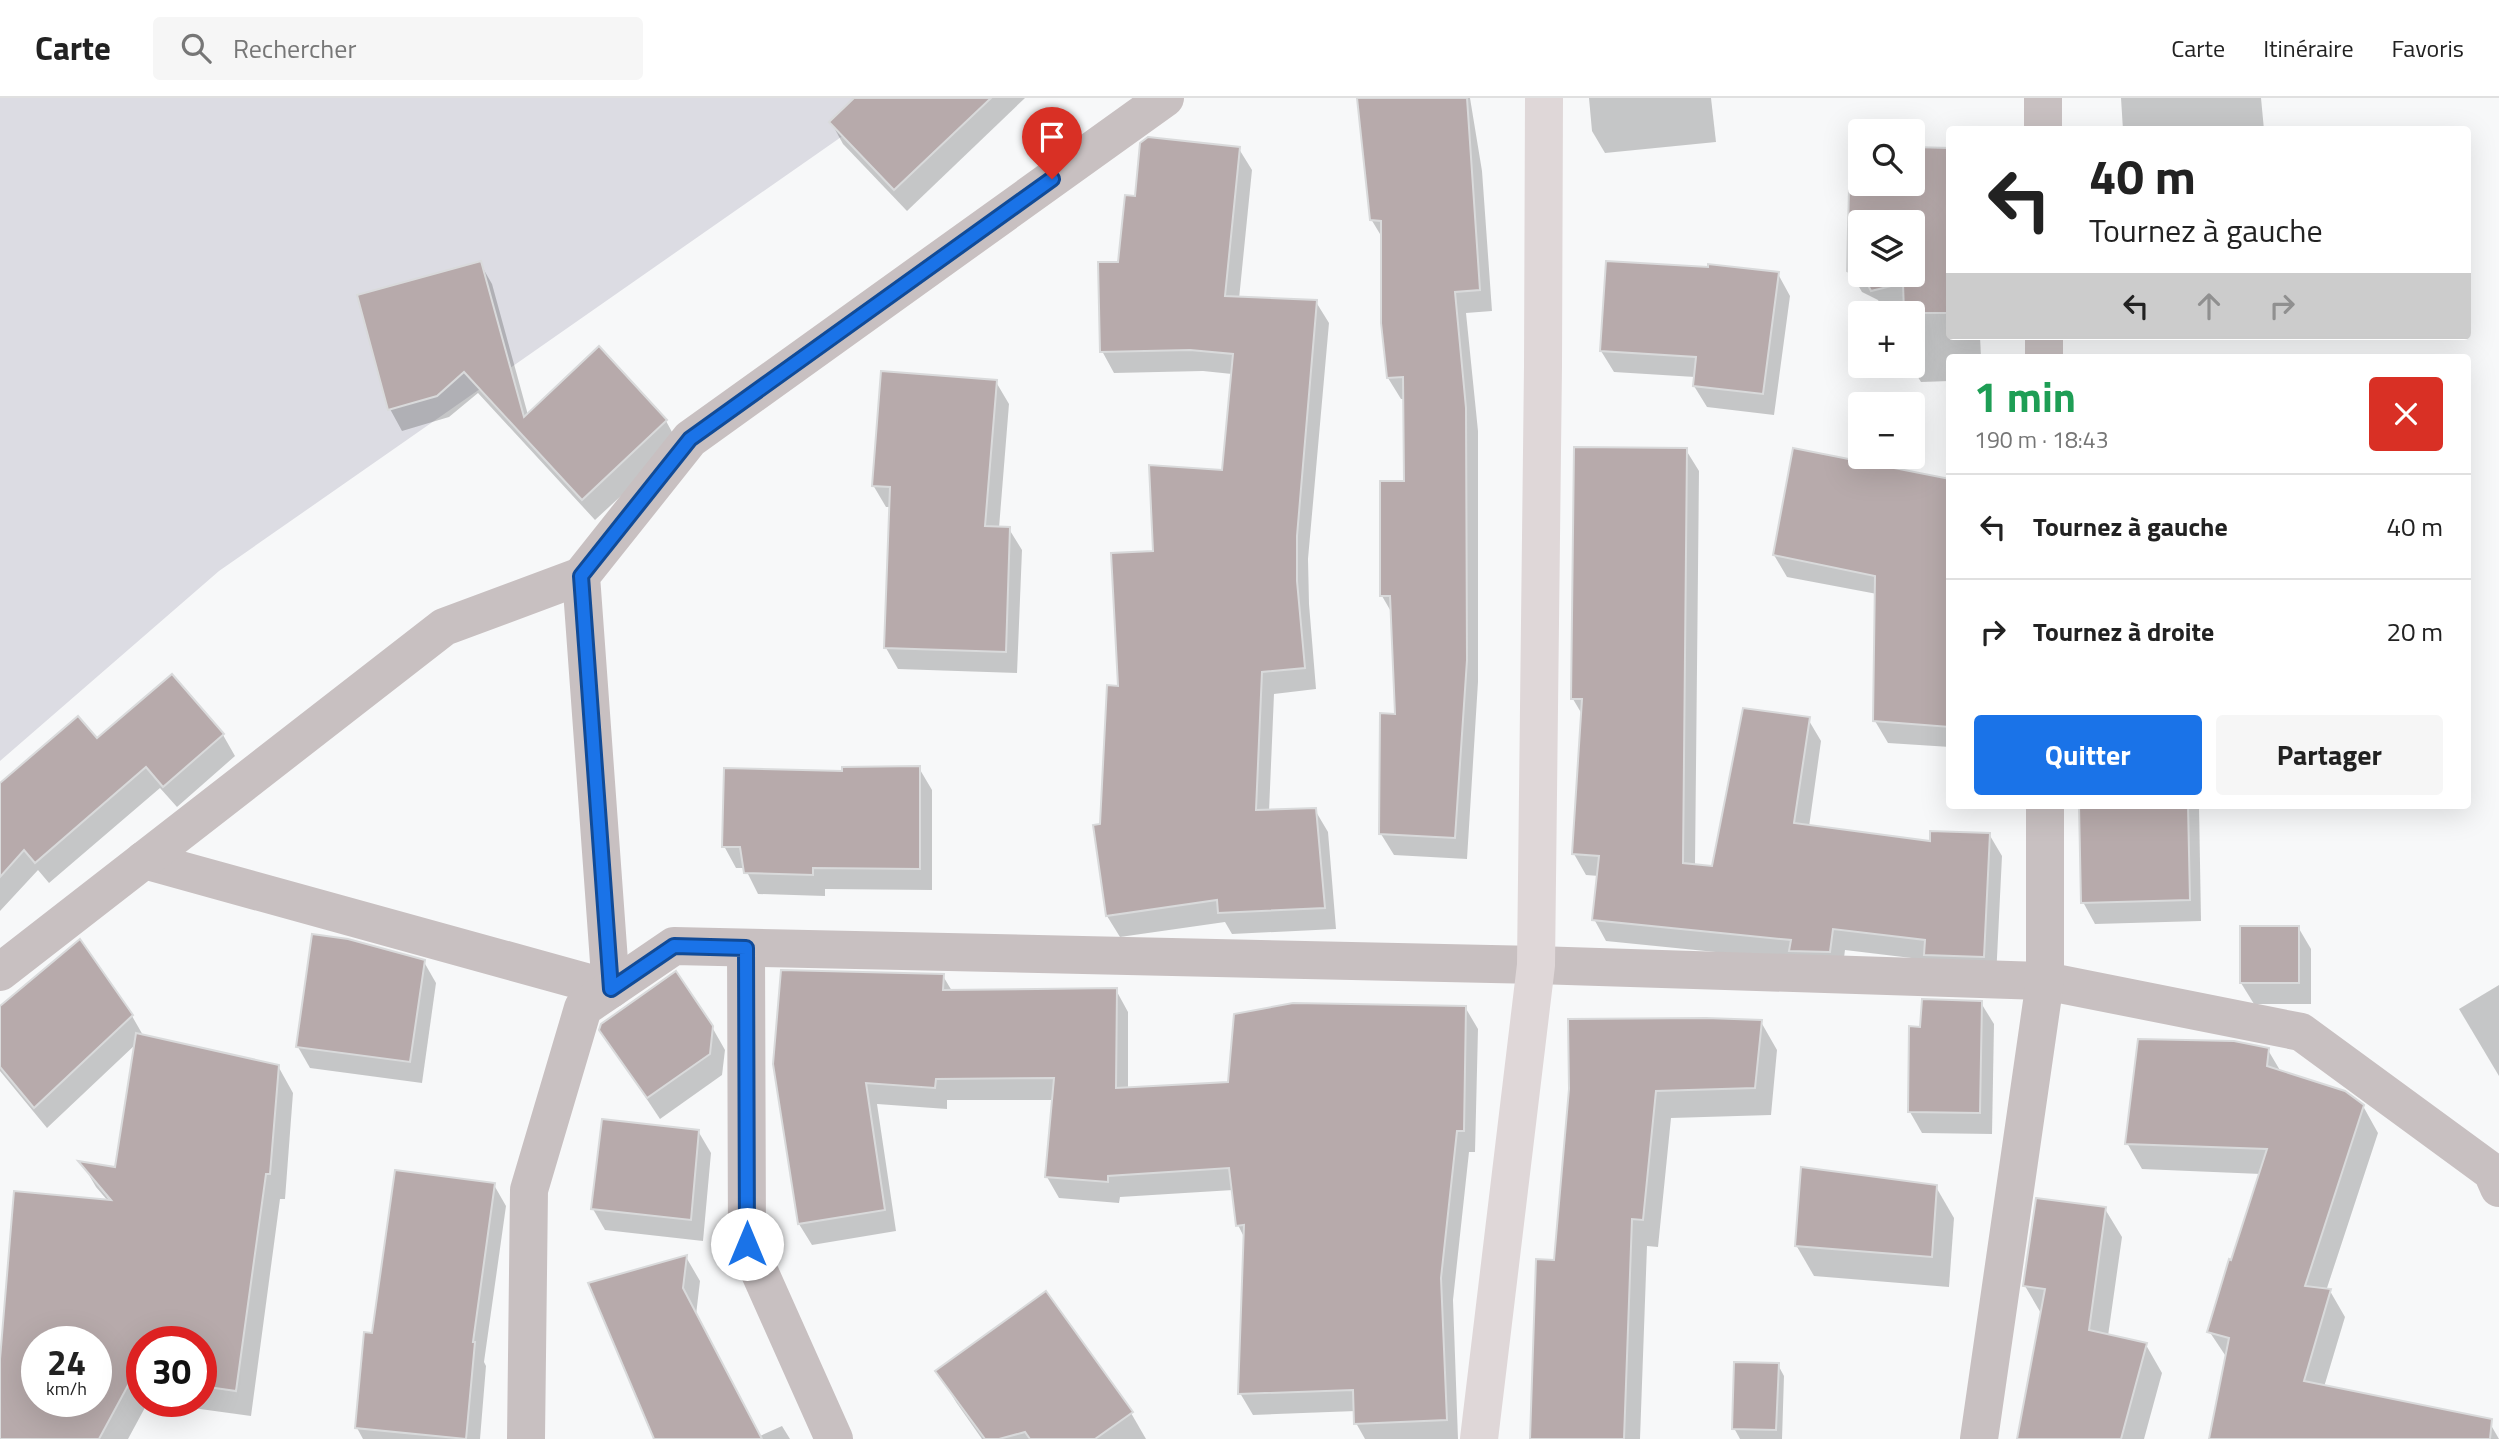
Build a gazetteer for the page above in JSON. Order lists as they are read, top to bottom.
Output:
{
  "page": {
    "header": "Carte",
    "search": "Rechercher",
    "nav": ["Carte", "Itinéraire", "Favoris"],
    "map_buttons": ["+", "−"],
    "turn": ["40 m", "Tournez à gauche"],
    "heading": ["1 min", "190 m · 18:43"],
    "list": [
      {
        "name": "Tournez à gauche",
        "value": "40 m"
      },
      {
        "name": "Tournez à droite",
        "value": "20 m"
      }
    ],
    "buttons": ["Quitter", "Partager"],
    "speed": "24 km/h",
    "limit": "30"
  }
}
